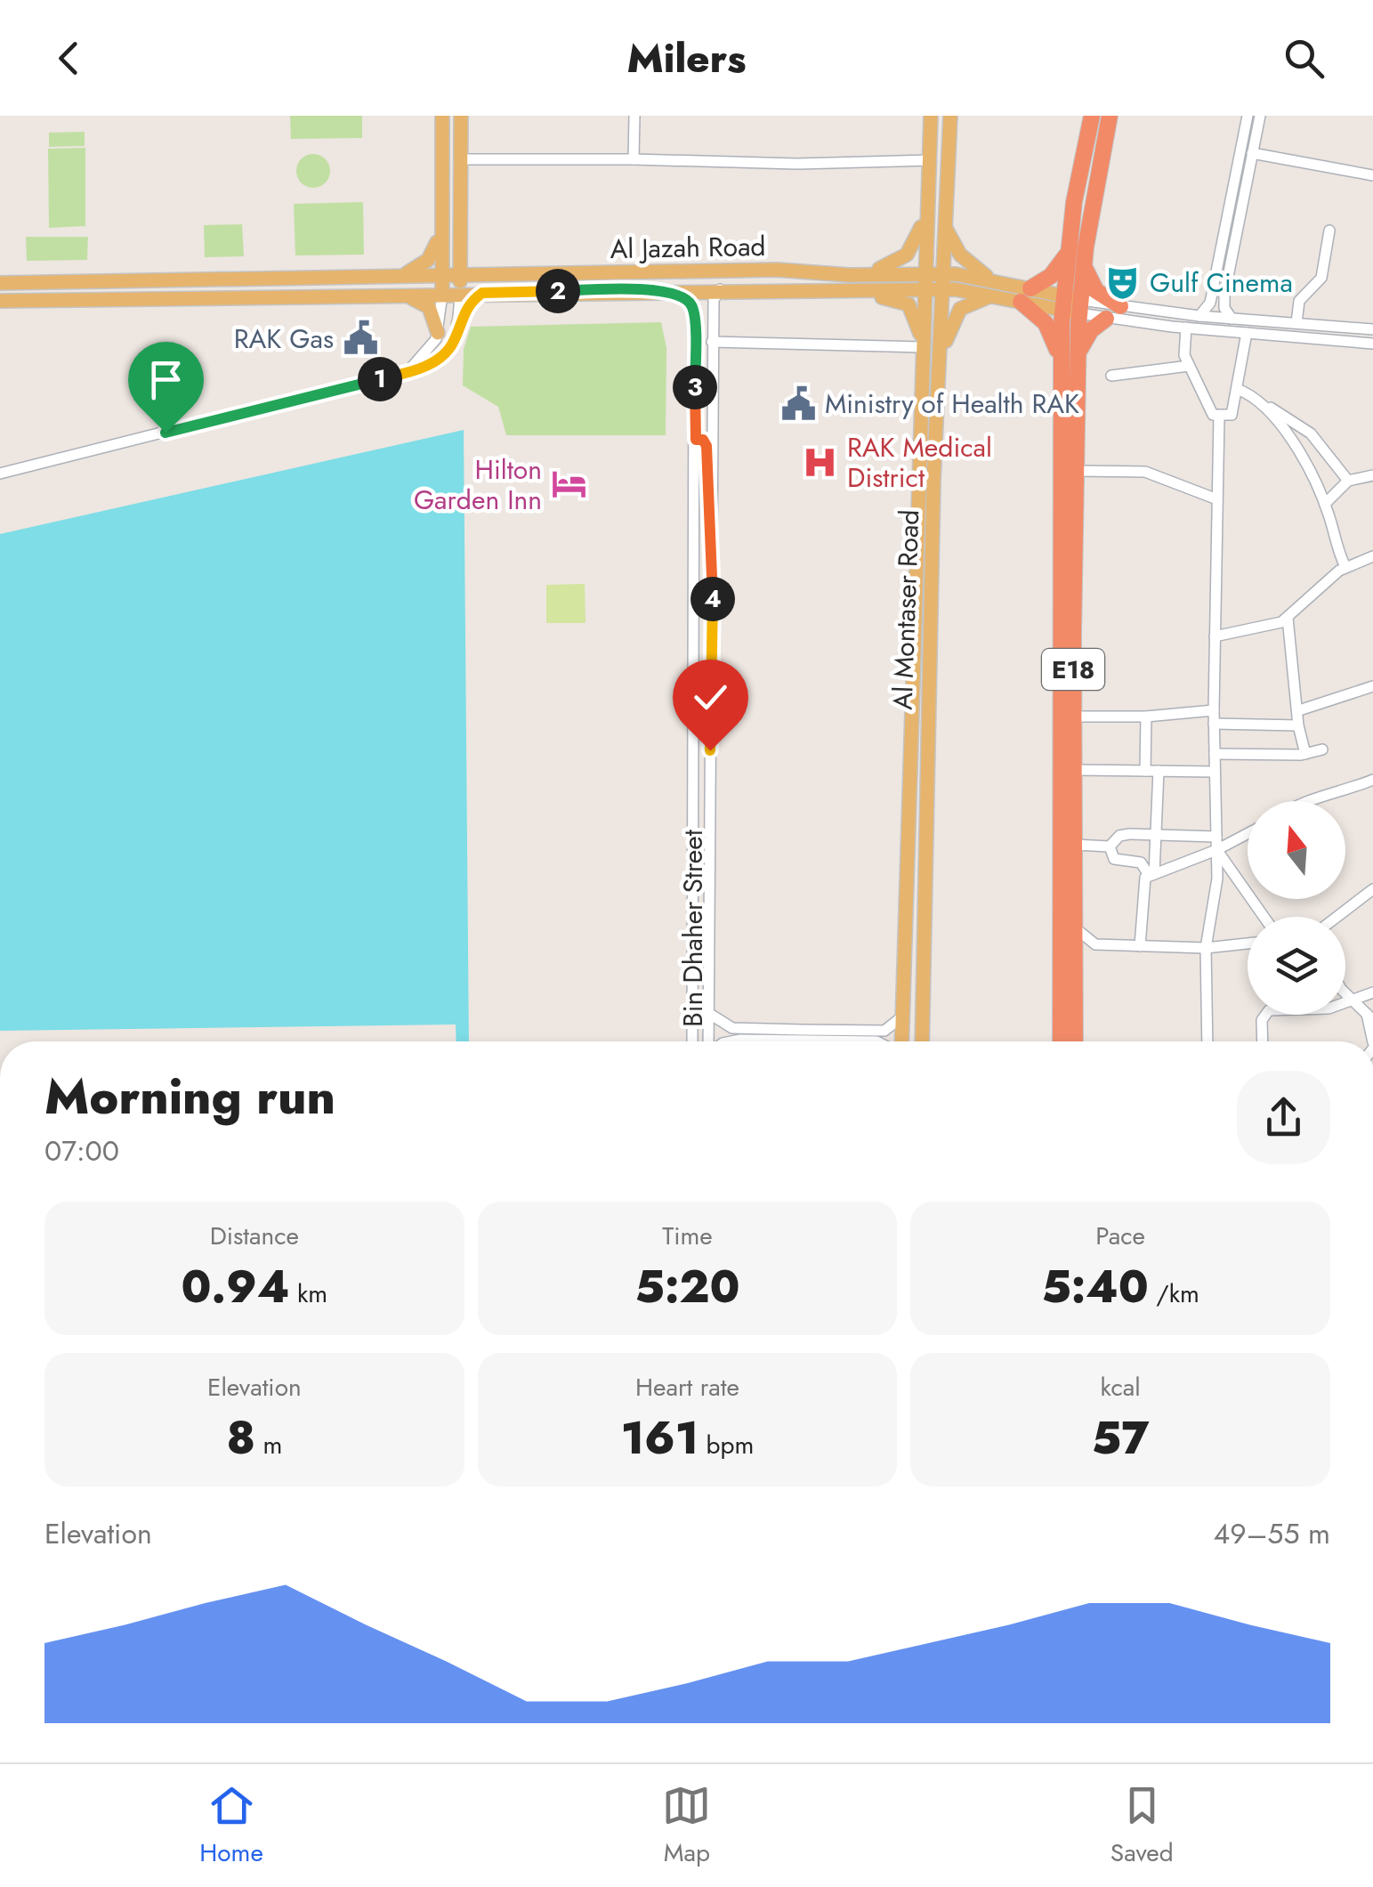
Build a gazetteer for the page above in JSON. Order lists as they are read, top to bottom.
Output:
{
  "streets": {
    "highway": ["E18"],
    "main road": ["Al Jazah Road", "Al Montaser Road"],
    "street": ["Bin Dhaher Street"]
  },
  "crossings": [
    ["Al Jazah Road", "Al Montaser Road"],
    ["Al Jazah Road", "E18"],
    ["Al Jazah Road", "Bin Dhaher Street"]
  ],
  "places": {
    "theatre": ["Gulf Cinema"],
    "public building": ["RAK Gas", "Ministry of Health RAK"],
    "hospital": ["RAK Medical District"],
    "hotel": ["Hilton Garden Inn"]
  },
  "north": "top",
  "page": {
    "header": "Milers",
    "pins": [
      "2",
      "1",
      "3",
      "4"
    ],
    "heading": ["Morning run", "07:00"],
    "stats": [
      ["Distance", "0.94 km"],
      ["Time", "5:20"],
      ["Pace", "5:40 /km"],
      ["Elevation", "8 m"],
      ["Heart rate", "161 bpm"],
      ["kcal", "57"]
    ],
    "chart": ["Elevation", "49–55 m"],
    "tabs": ["Home", "Map", "Saved"]
  }
}
